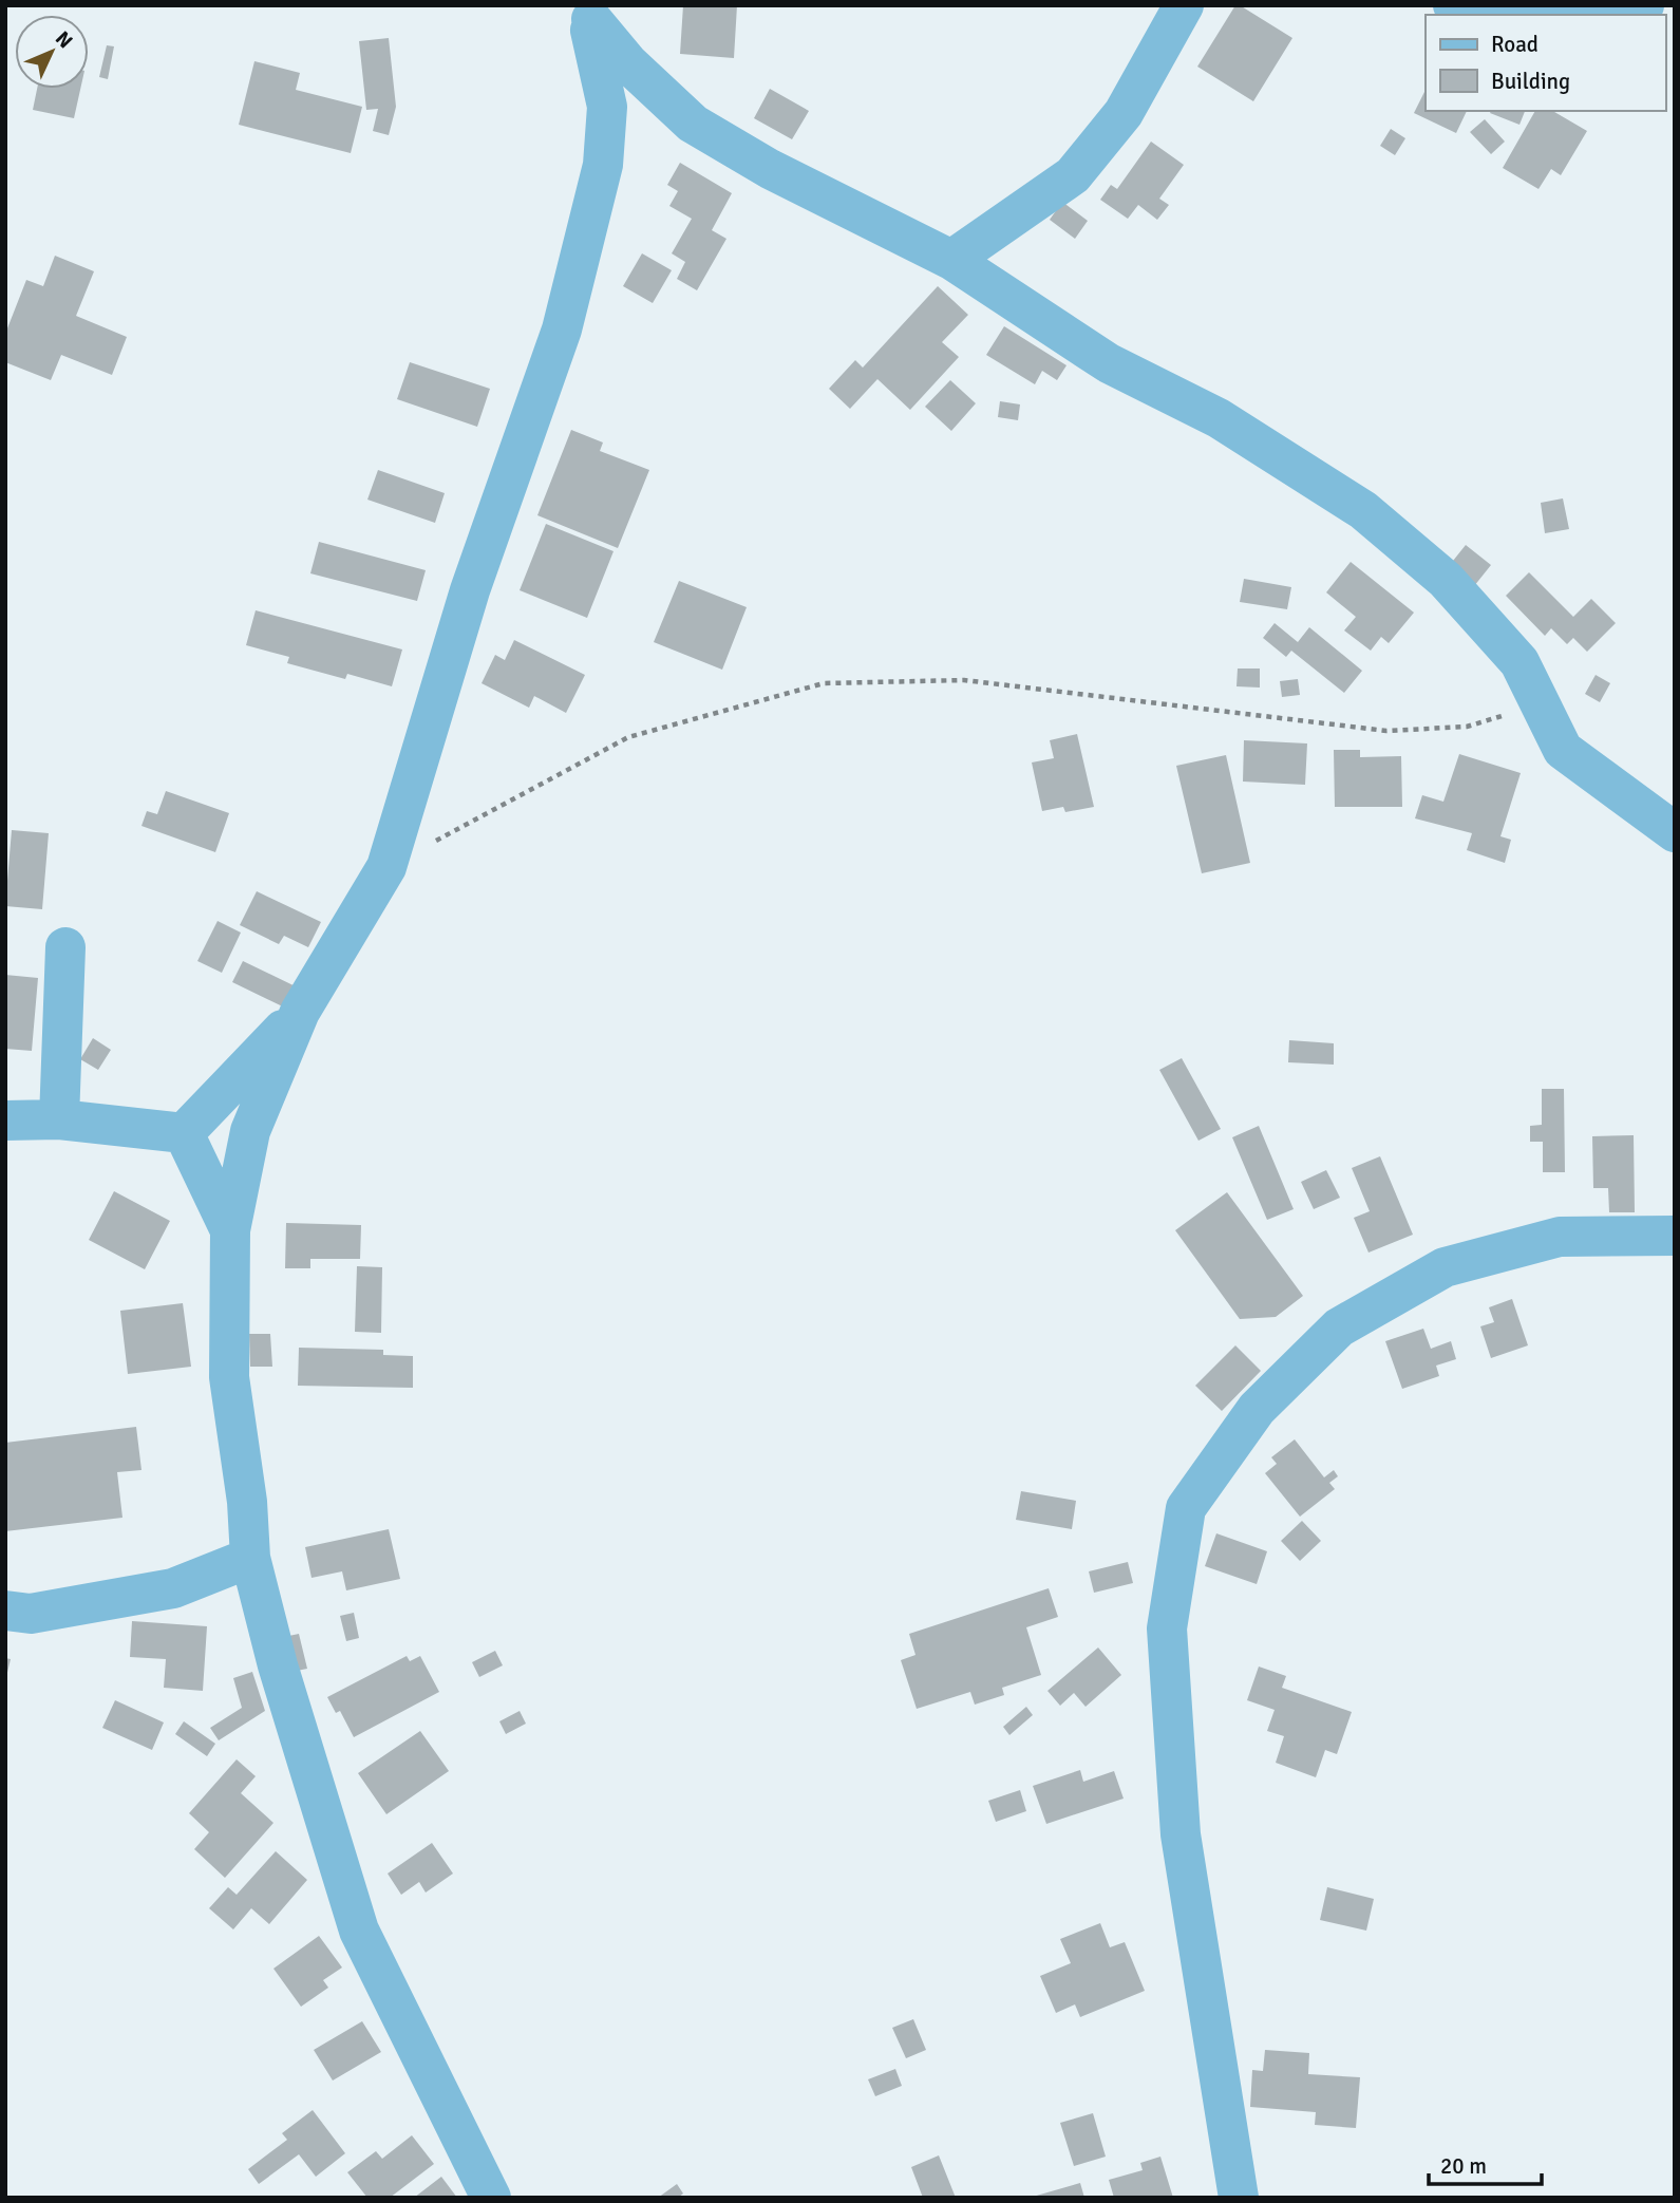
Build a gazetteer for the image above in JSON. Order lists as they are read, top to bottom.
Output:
{
  "legend": ["Road", "Building"],
  "scale_bar": "20 m",
  "north": "top right"
}
